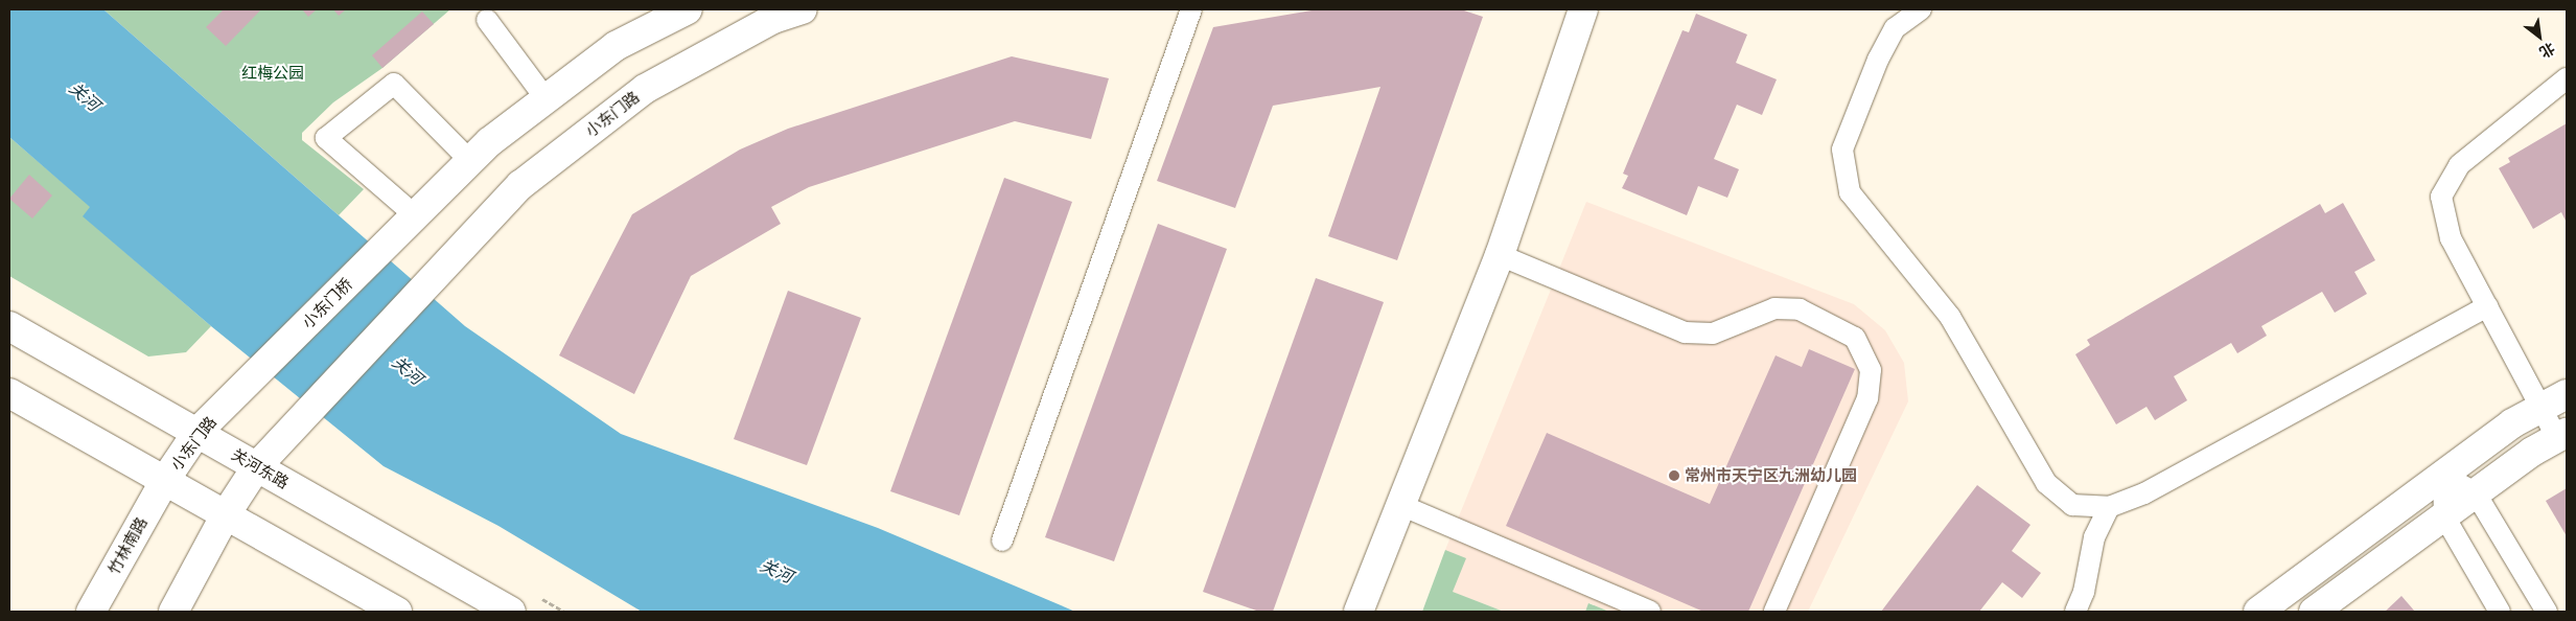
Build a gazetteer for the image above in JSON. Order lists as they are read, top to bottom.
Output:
{
  "streets": {
    "main road": [
      "小东门路",
      "小东门桥",
      "关河东路",
      "竹林南路"
    ]
  },
  "crossings": [
    ["小东门路", "小东门桥"],
    ["小东门路", "关河东路"],
    ["小东门路", "竹林南路"]
  ],
  "water": ["关河"],
  "parks": ["红梅公园"],
  "places": ["常州市天宁区九洲幼儿园"],
  "north": "bottom right"
}
